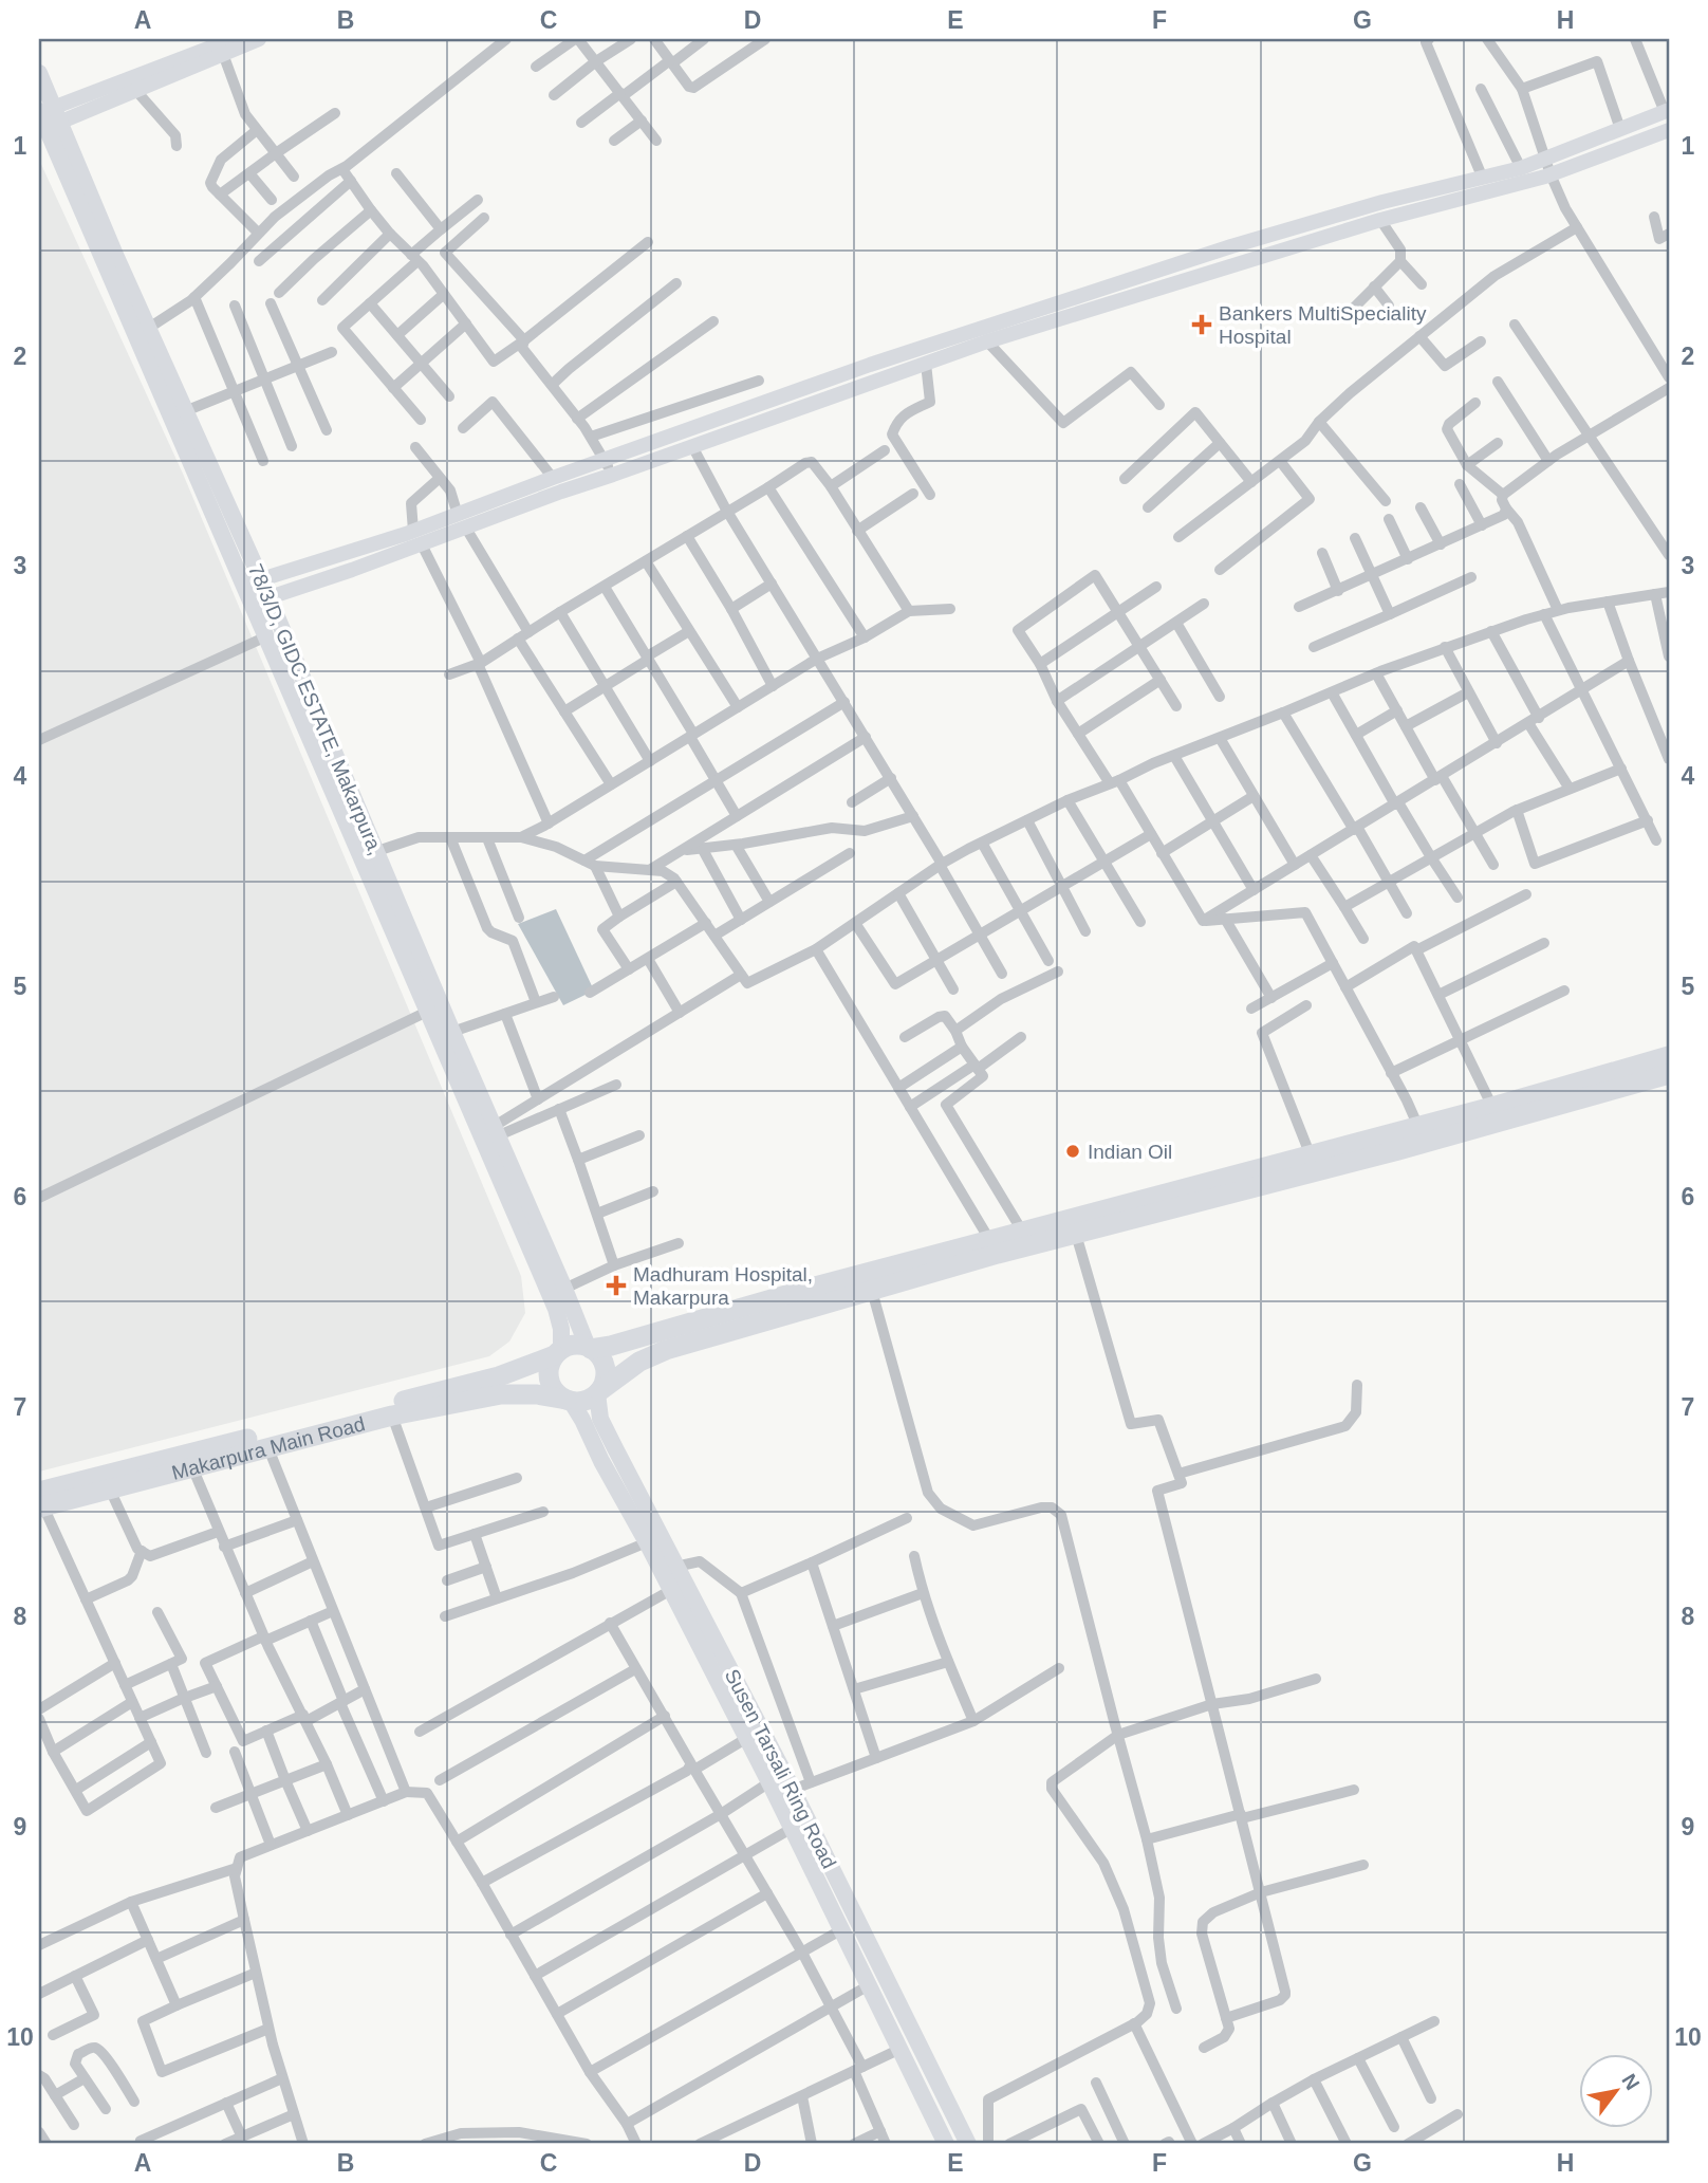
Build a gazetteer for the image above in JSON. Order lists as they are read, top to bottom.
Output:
{
  "streets": {
    "highway": ["Makarpura Main Road"],
    "main road": ["78/3/D, GIDC ESTATE, Makarpura,", "Susen Tarsali Ring Road"]
  },
  "crossings": [
    ["78/3/D, GIDC ESTATE, Makarpura,", "Susen Tarsali Ring Road"]
  ],
  "places": {
    "health": ["Bankers MultiSpeciality Hospital", "Madhuram Hospital, Makarpura"],
    "other": ["Indian Oil"]
  },
  "north": "top right",
  "grid": {
    "columns": [
      "A",
      "B",
      "C",
      "D",
      "E",
      "F",
      "G",
      "H"
    ],
    "rows": [
      "1",
      "2",
      "3",
      "4",
      "5",
      "6",
      "7",
      "8",
      "9",
      "10"
    ]
  }
}
